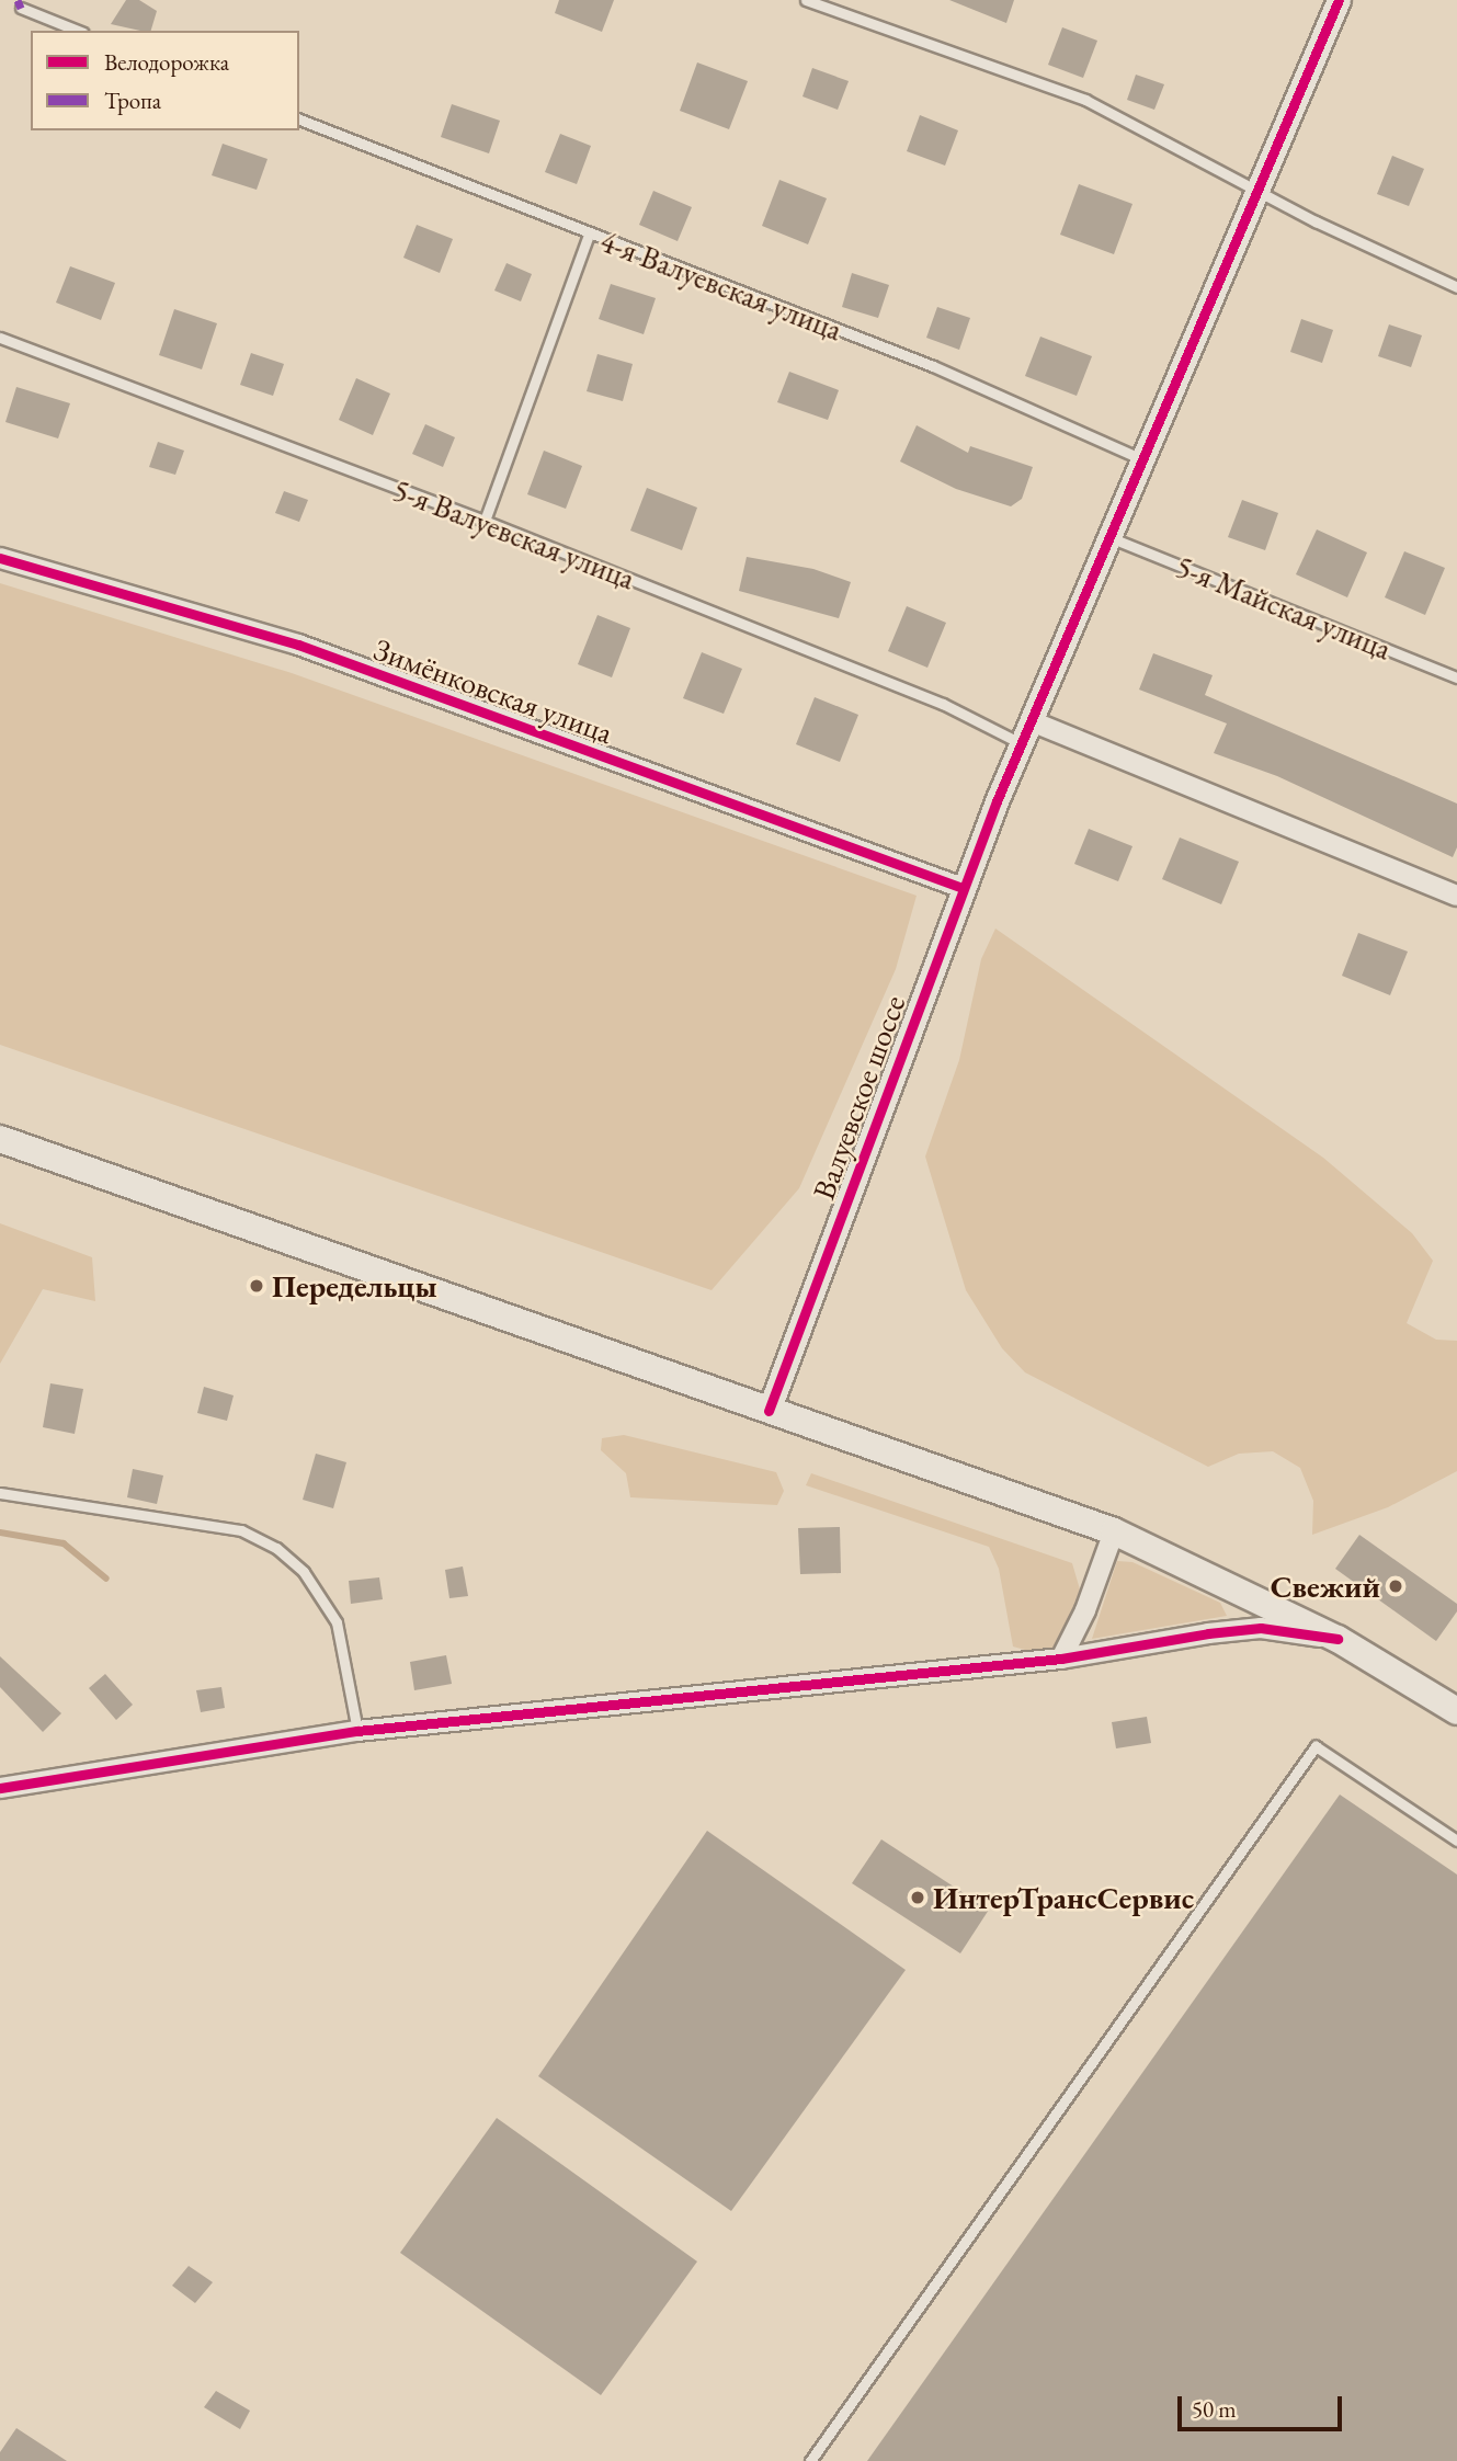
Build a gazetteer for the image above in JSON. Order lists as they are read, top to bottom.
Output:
{
  "streets": {
    "street": ["Зимёнковская улица", "Валуевское шоссе"],
    "lane": ["4-я Валуевская улица", "5-я Валуевская улица", "5-я Майская улица"]
  },
  "crossings": [
    ["4-я Валуевская улица", "Валуевское шоссе"],
    ["5-я Валуевская улица", "Валуевское шоссе"],
    ["5-я Майская улица", "Валуевское шоссе"],
    ["Зимёнковская улица", "Валуевское шоссе"]
  ],
  "places": ["Передельцы", "Свежий", "ИнтерТрансСервис"],
  "legend": ["Велодорожка", "Тропа"],
  "scale_bar": "50 m"
}
